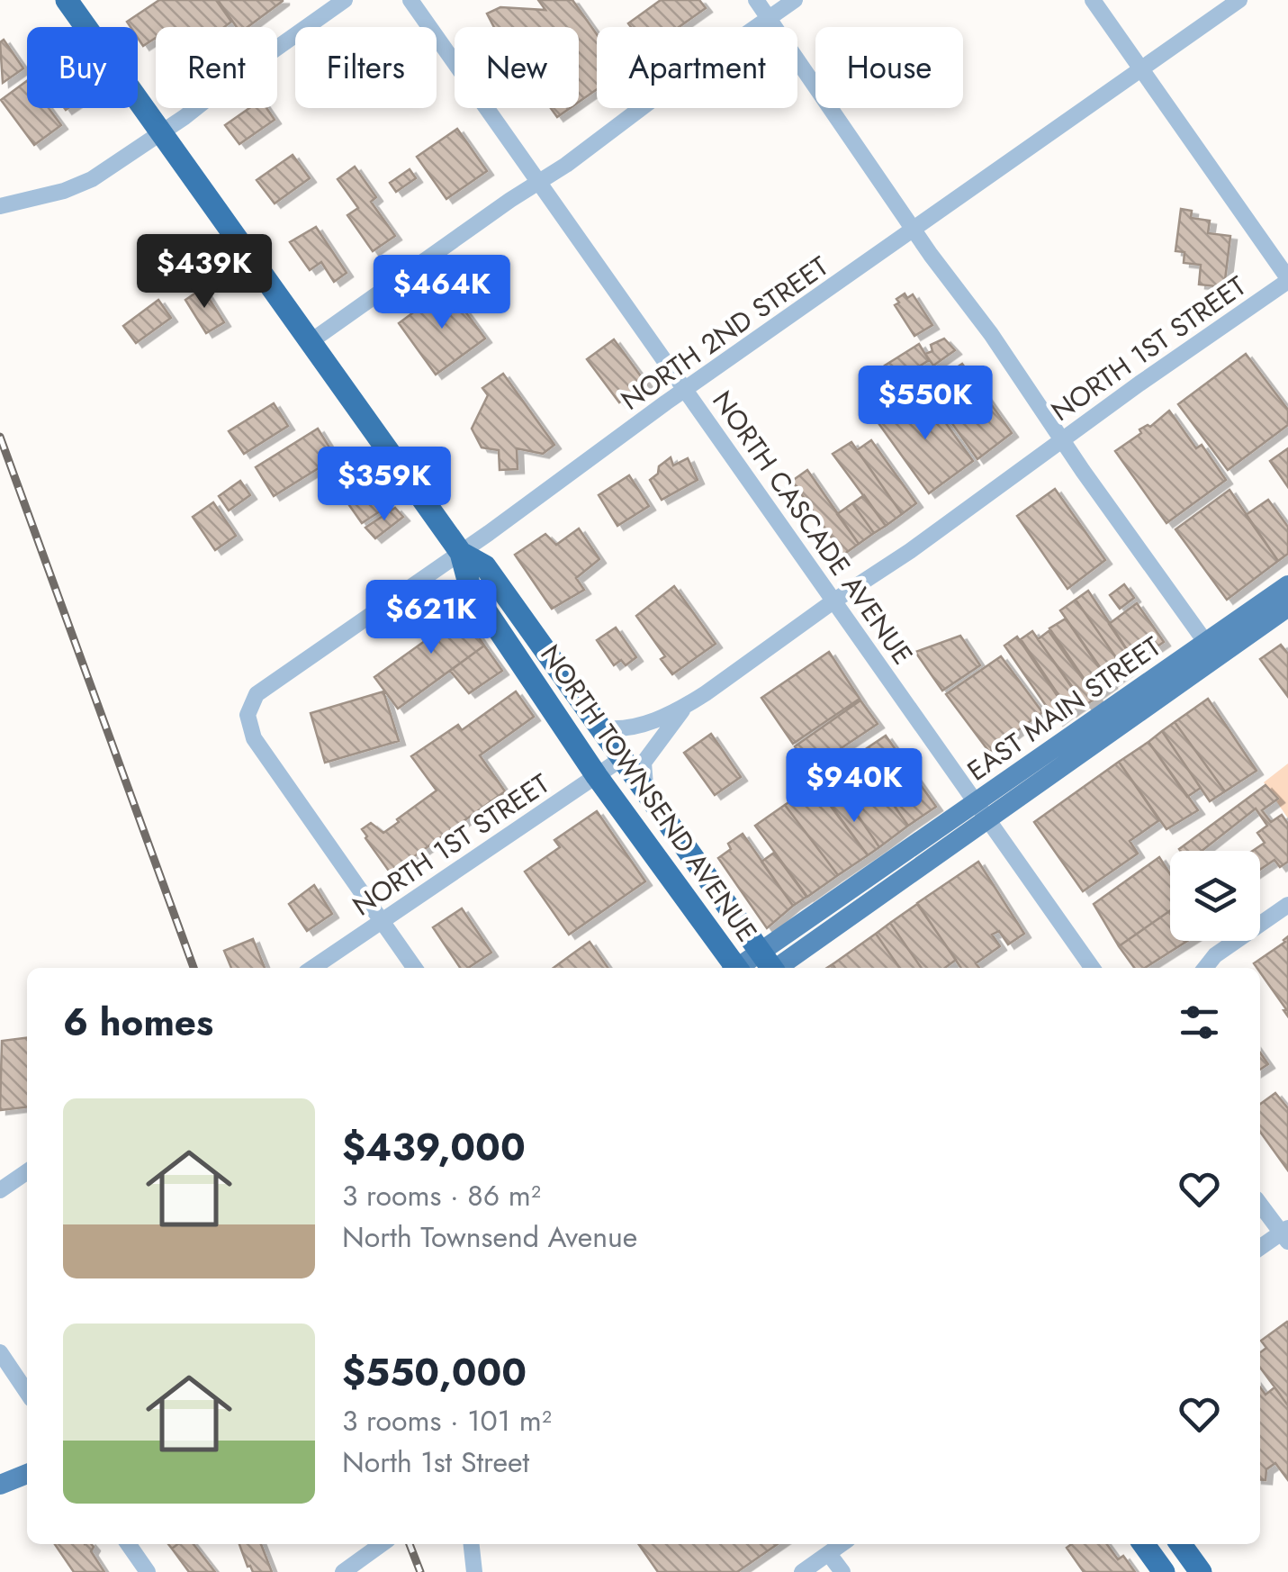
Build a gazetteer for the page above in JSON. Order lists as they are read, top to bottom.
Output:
{
  "streets": {
    "highway": ["NORTH TOWNSEND AVENUE"],
    "main road": ["EAST MAIN STREET"],
    "street": ["NORTH 2ND STREET", "NORTH 1ST STREET", "NORTH CASCADE AVENUE"]
  },
  "crossings": [
    ["NORTH 2ND STREET", "NORTH 1ST STREET"],
    ["NORTH 2ND STREET", "NORTH CASCADE AVENUE"],
    ["NORTH 2ND STREET", "NORTH TOWNSEND AVENUE"],
    ["NORTH 1ST STREET", "NORTH CASCADE AVENUE"],
    ["NORTH 1ST STREET", "NORTH TOWNSEND AVENUE"],
    ["NORTH CASCADE AVENUE", "EAST MAIN STREET"],
    ["EAST MAIN STREET", "NORTH TOWNSEND AVENUE"]
  ],
  "page": {
    "chip": [
      "Buy",
      "Rent",
      "Filters",
      "New",
      "Apartment",
      "House"
    ],
    "price": [
      "$439K",
      "$464K",
      "$550K",
      "$359K",
      "$621K",
      "$940K"
    ],
    "heading": "6 homes",
    "list": [
      {
        "name": "$439,000",
        "note": "3 rooms · 86 m² · North Townsend Avenue"
      },
      {
        "name": "$550,000",
        "note": "3 rooms · 101 m² · North 1st Street"
      }
    ]
  }
}
